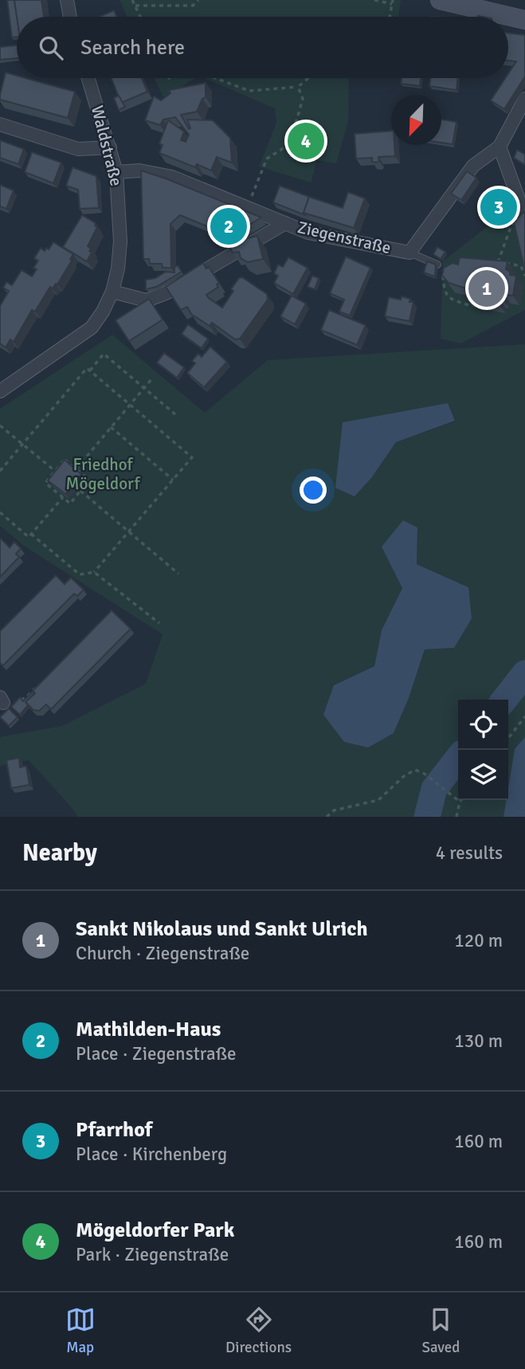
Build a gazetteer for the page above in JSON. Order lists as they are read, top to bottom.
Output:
{
  "streets": {
    "street": ["Waldstraße", "Ziegenstraße"]
  },
  "crossings": [
    ["Waldstraße", "Ziegenstraße"]
  ],
  "parks": ["Friedhof Mögeldorf"],
  "north": "bottom left",
  "page": {
    "search": "Search here",
    "pins": [
      "4",
      "3",
      "2",
      "1"
    ],
    "heading": ["Nearby", "4 results"],
    "list": [
      {
        "mark": "1",
        "name": "Sankt Nikolaus und Sankt Ulrich",
        "note": "Church · Ziegenstraße",
        "value": "120 m"
      },
      {
        "mark": "2",
        "name": "Mathilden-Haus",
        "note": "Place · Ziegenstraße",
        "value": "130 m"
      },
      {
        "mark": "3",
        "name": "Pfarrhof",
        "note": "Place · Kirchenberg",
        "value": "160 m"
      },
      {
        "mark": "4",
        "name": "Mögeldorfer Park",
        "note": "Park · Ziegenstraße",
        "value": "160 m"
      }
    ],
    "nav": ["Map", "Directions", "Saved"]
  }
}
